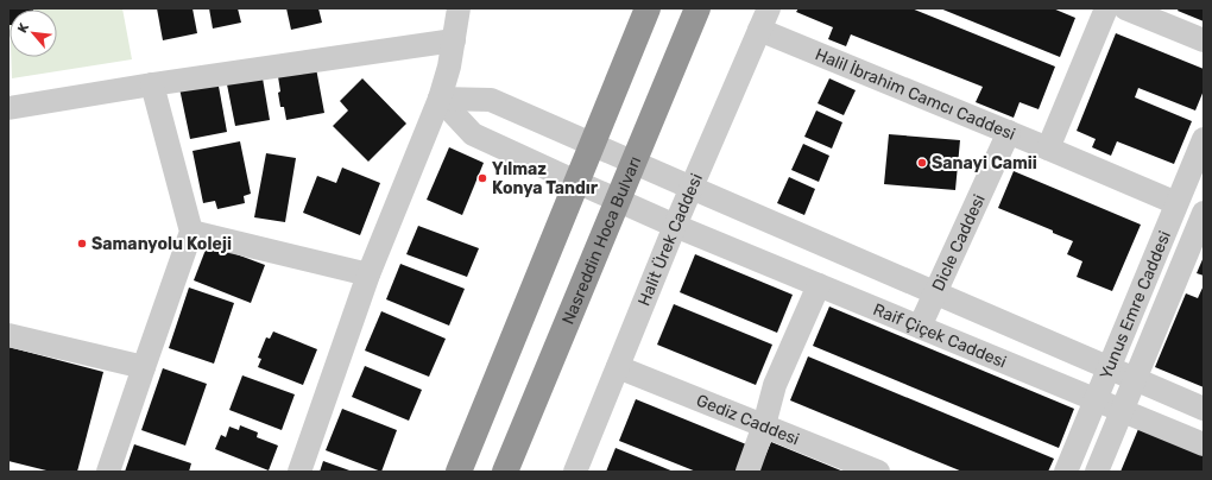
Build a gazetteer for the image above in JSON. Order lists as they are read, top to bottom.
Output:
{
  "streets": {
    "highway": ["Nasreddin Hoca Bulvarı"],
    "street": [
      "Halil İbrahim Camcı Caddesi",
      "Halit Ürek Caddesi",
      "Dicle Caddesi",
      "Yunus Emre Caddesi",
      "Raif Çiçek Caddesi",
      "Gediz Caddesi"
    ]
  },
  "crossings": [
    ["Halil İbrahim Camcı Caddesi", "Halit Ürek Caddesi"],
    ["Halil İbrahim Camcı Caddesi", "Dicle Caddesi"],
    ["Halil İbrahim Camcı Caddesi", "Yunus Emre Caddesi"],
    ["Halit Ürek Caddesi", "Raif Çiçek Caddesi"],
    ["Halit Ürek Caddesi", "Gediz Caddesi"],
    ["Nasreddin Hoca Bulvarı", "Raif Çiçek Caddesi"],
    ["Dicle Caddesi", "Raif Çiçek Caddesi"],
    ["Yunus Emre Caddesi", "Raif Çiçek Caddesi"]
  ],
  "places": ["Sanayi Camii", "Yılmaz Konya Tandır", "Samanyolu Koleji"],
  "north": "top left"
}
